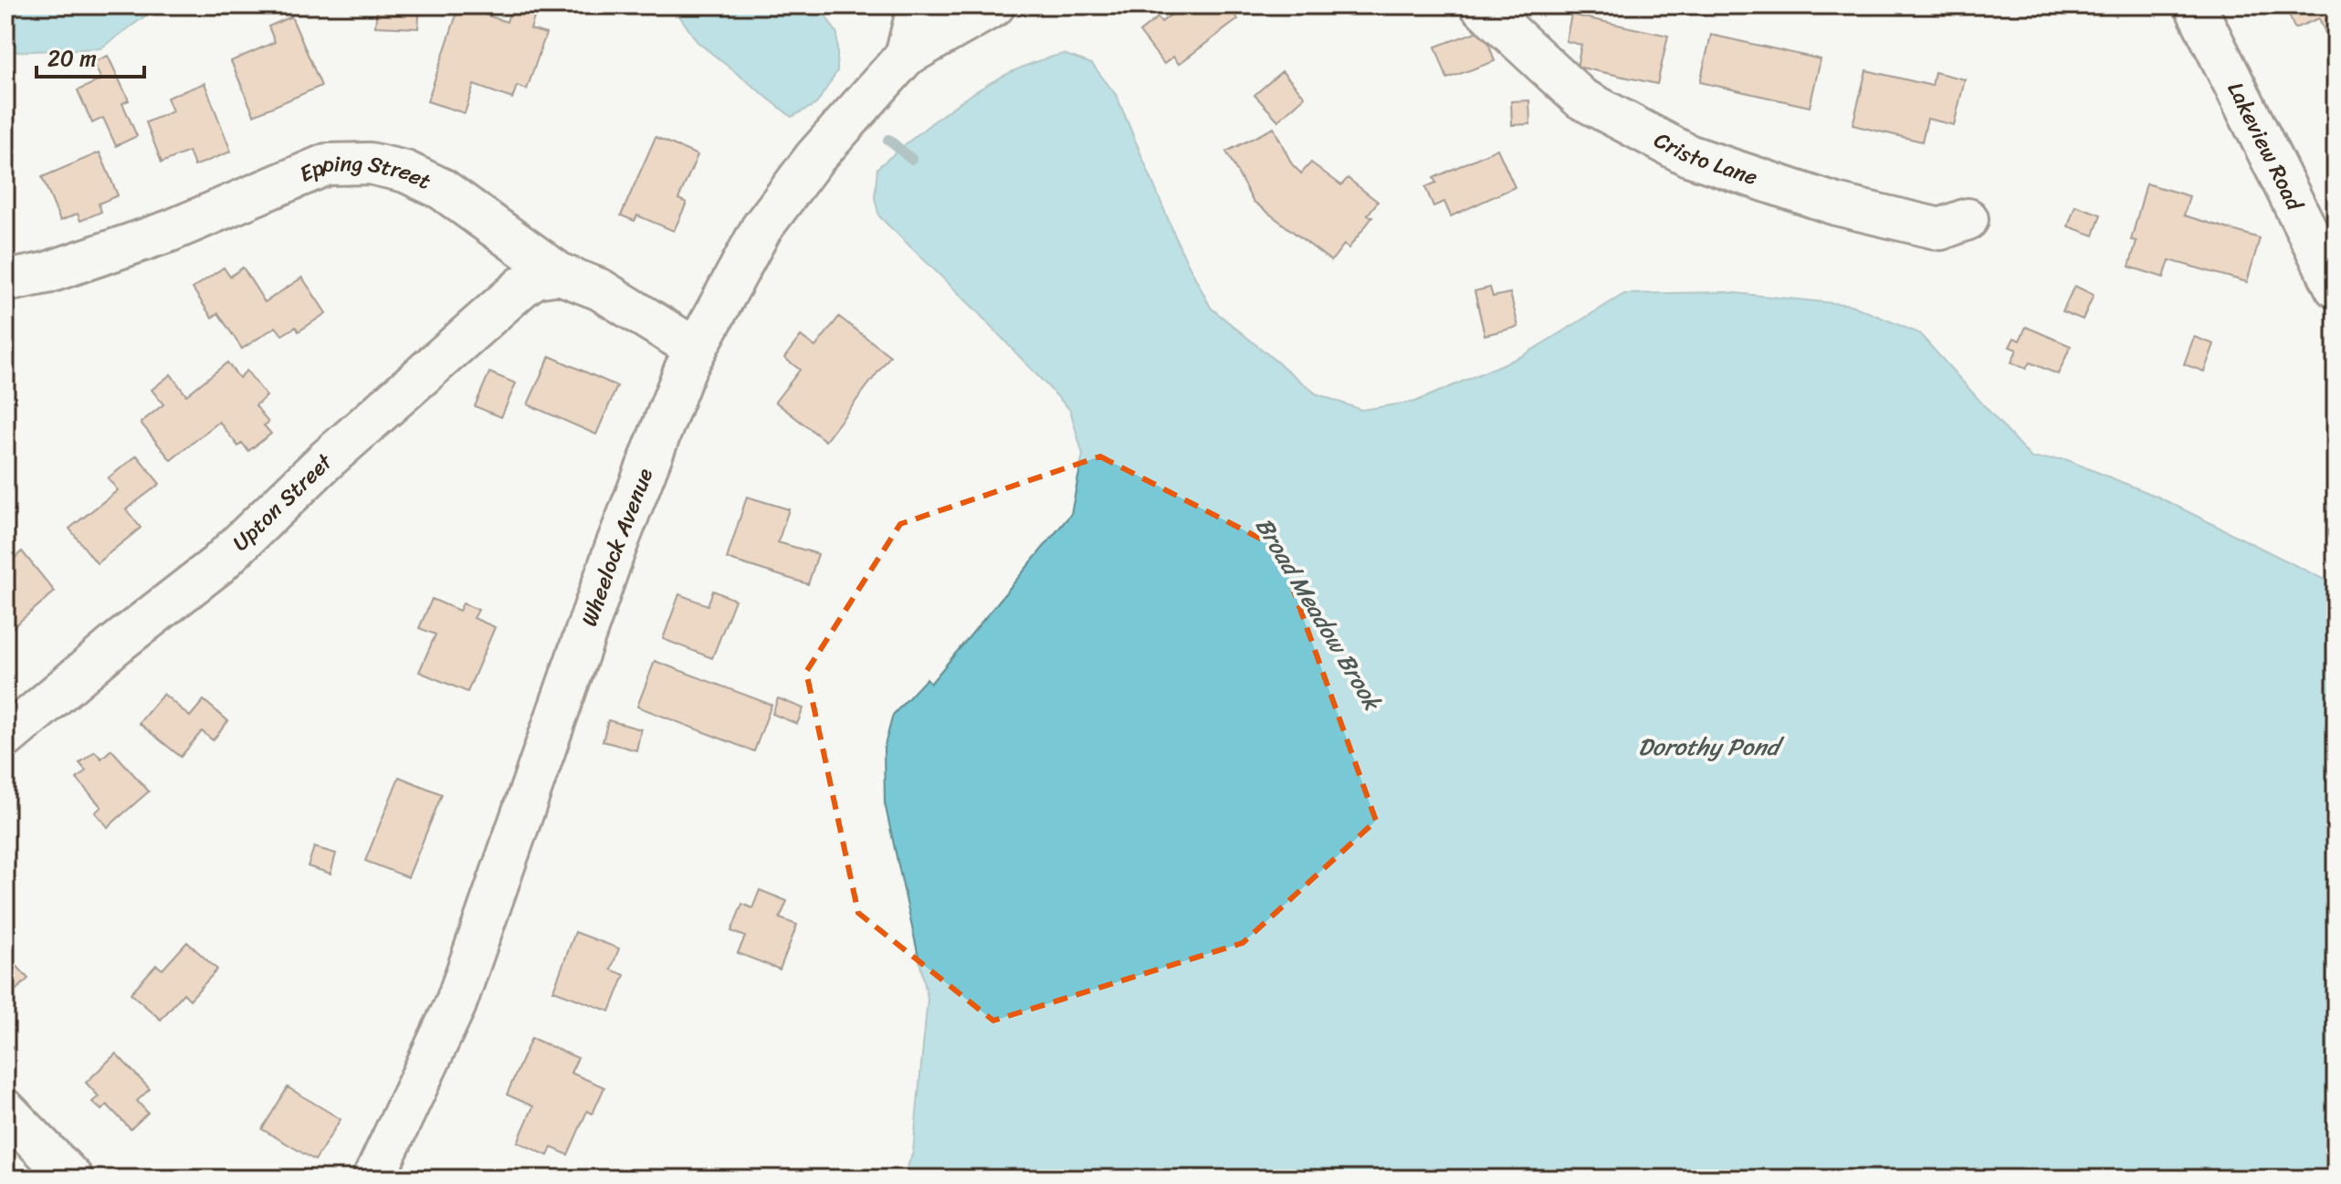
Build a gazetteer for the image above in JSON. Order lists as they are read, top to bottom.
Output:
{
  "streets": {
    "street": [
      "Lakeview Road",
      "Cristo Lane",
      "Epping Street",
      "Upton Street",
      "Wheelock Avenue"
    ]
  },
  "crossings": [
    ["Epping Street", "Upton Street"],
    ["Epping Street", "Wheelock Avenue"]
  ],
  "water": ["Broad Meadow Brook", "Dorothy Pond"],
  "scale_bar": "20 m"
}
